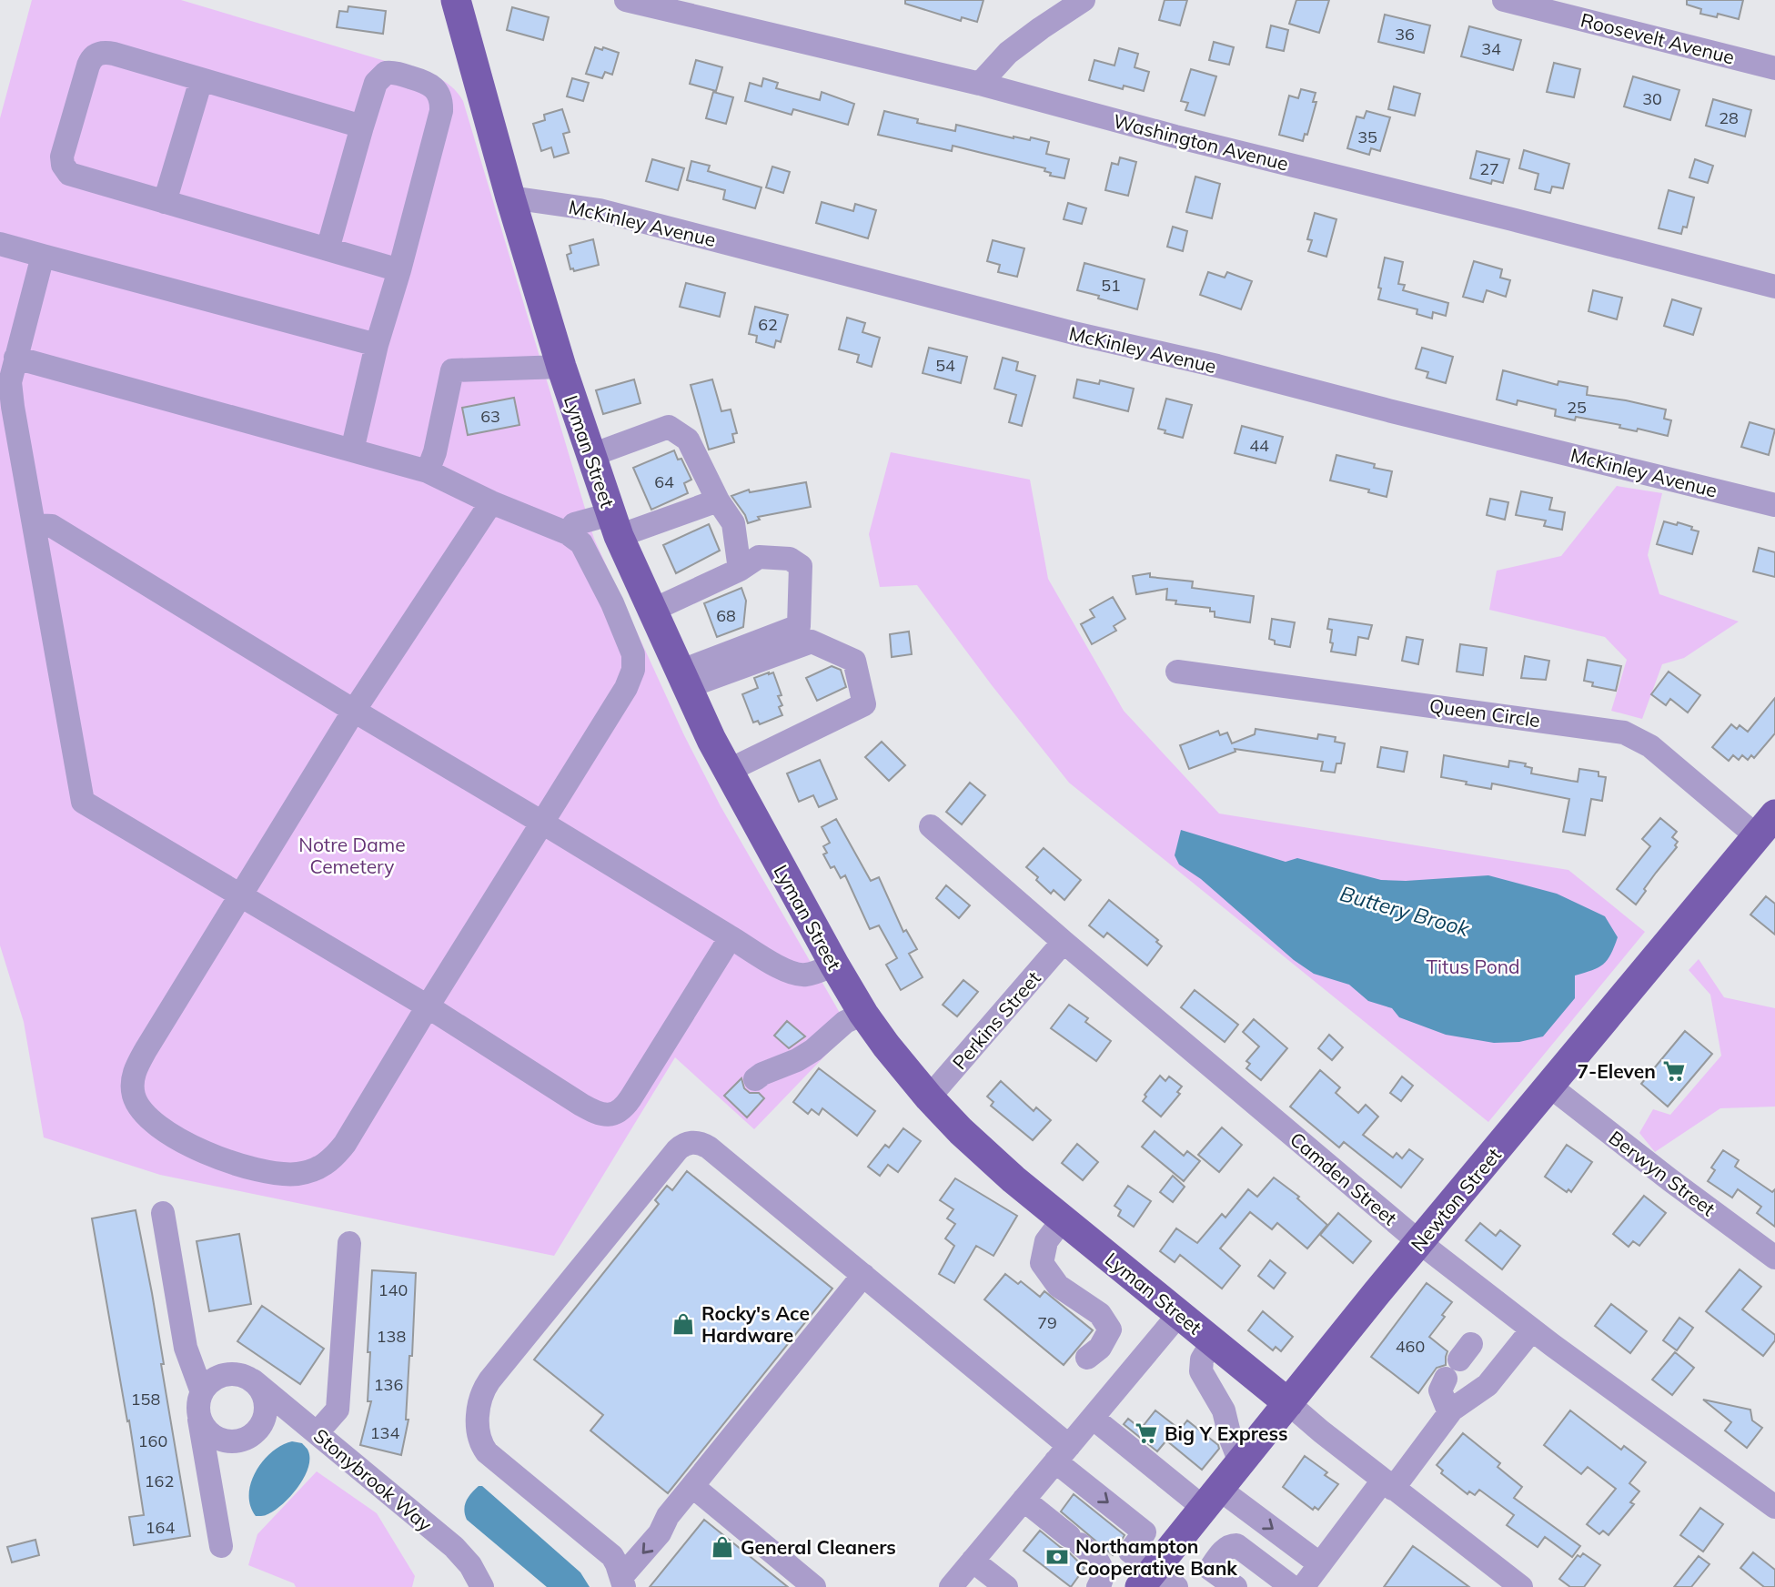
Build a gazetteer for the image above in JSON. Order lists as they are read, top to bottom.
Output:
{
  "streets": {
    "main road": ["Lyman Street", "Newton Street"],
    "street": [
      "Roosevelt Avenue",
      "Washington Avenue",
      "McKinley Avenue",
      "Queen Circle",
      "Perkins Street",
      "Berwyn Street",
      "Camden Street",
      "Stonybrook Way"
    ]
  },
  "crossings": [
    ["McKinley Avenue", "Lyman Street"],
    ["Lyman Street", "Perkins Street"],
    ["Lyman Street", "Newton Street"],
    ["Queen Circle", "Newton Street"],
    ["Perkins Street", "Camden Street"],
    ["Berwyn Street", "Newton Street"],
    ["Camden Street", "Newton Street"]
  ],
  "water": ["Buttery Brook"],
  "parks": ["Notre Dame Cemetery", "Titus Pond"],
  "places": {
    "supermarket": ["7-Eleven", "Big Y Express"],
    "shop": ["Rocky's Ace Hardware", "General Cleaners"],
    "bank": ["Northampton Cooperative Bank"]
  },
  "house_numbers": [
    "36",
    "34",
    "30",
    "28",
    "35",
    "27",
    "51",
    "62",
    "54",
    "25",
    "63",
    "44",
    "64",
    "68",
    "140",
    "79",
    "138",
    "460",
    "136",
    "158",
    "134",
    "160",
    "162",
    "164"
  ]
}
